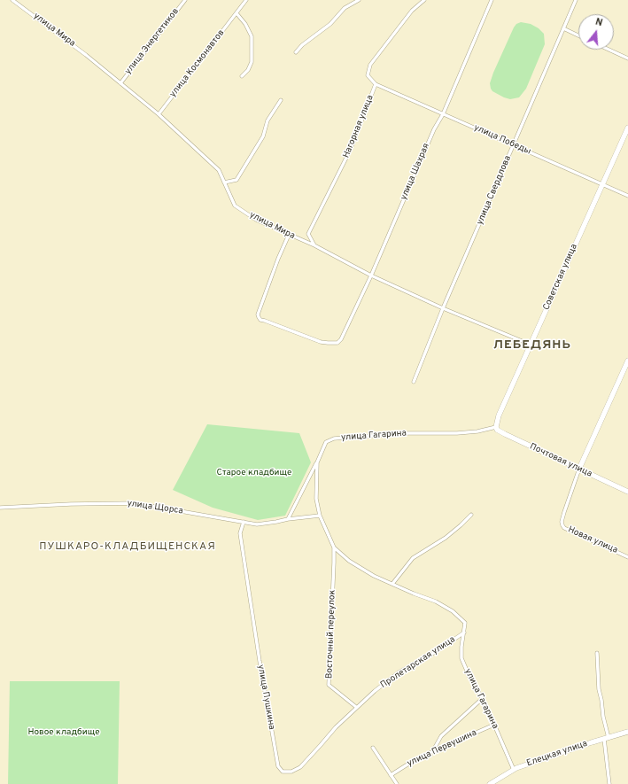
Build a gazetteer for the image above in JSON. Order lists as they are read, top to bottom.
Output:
{
  "streets": {
    "main road": ["Советская улица", "Почтовая улица", "Елецкая улица"],
    "street": [
      "улица Мира",
      "улица Энергетиков",
      "улица Космонавтов",
      "Нагорная улица",
      "улица Победы",
      "улица Шахрая",
      "улица Свердлова",
      "улица Гагарина",
      "улица Щорса",
      "Новая улица",
      "Восточный переулок",
      "Пролетарская улица",
      "улица Пушкина",
      "улица Первушина"
    ]
  },
  "crossings": [
    ["улица Мира", "улица Энергетиков"],
    ["улица Мира", "улица Космонавтов"],
    ["улица Мира", "Нагорная улица"],
    ["улица Мира", "улица Шахрая"],
    ["улица Мира", "улица Свердлова"],
    ["улица Мира", "Советская улица"],
    ["Нагорная улица", "улица Победы"],
    ["улица Победы", "улица Шахрая"],
    ["улица Победы", "улица Свердлова"],
    ["улица Победы", "Советская улица"],
    ["Советская улица", "улица Гагарина"],
    ["Советская улица", "Почтовая улица"],
    ["улица Гагарина", "Почтовая улица"],
    ["улица Гагарина", "улица Щорса"],
    ["улица Гагарина", "Восточный переулок"],
    ["улица Гагарина", "Пролетарская улица"],
    ["улица Гагарина", "улица Первушина"],
    ["улица Гагарина", "Елецкая улица"],
    ["Почтовая улица", "Новая улица"],
    ["улица Щорса", "улица Пушкина"],
    ["Восточный переулок", "Пролетарская улица"],
    ["Восточный переулок", "улица Пушкина"],
    ["Пролетарская улица", "улица Пушкина"]
  ],
  "districts": ["ЛЕБЕДЯНЬ", "ПУШКАРО-КЛАДБИЩЕНСКАЯ"],
  "parks": ["Старое кладбище", "Новое кладбище"],
  "north": "top"
}
